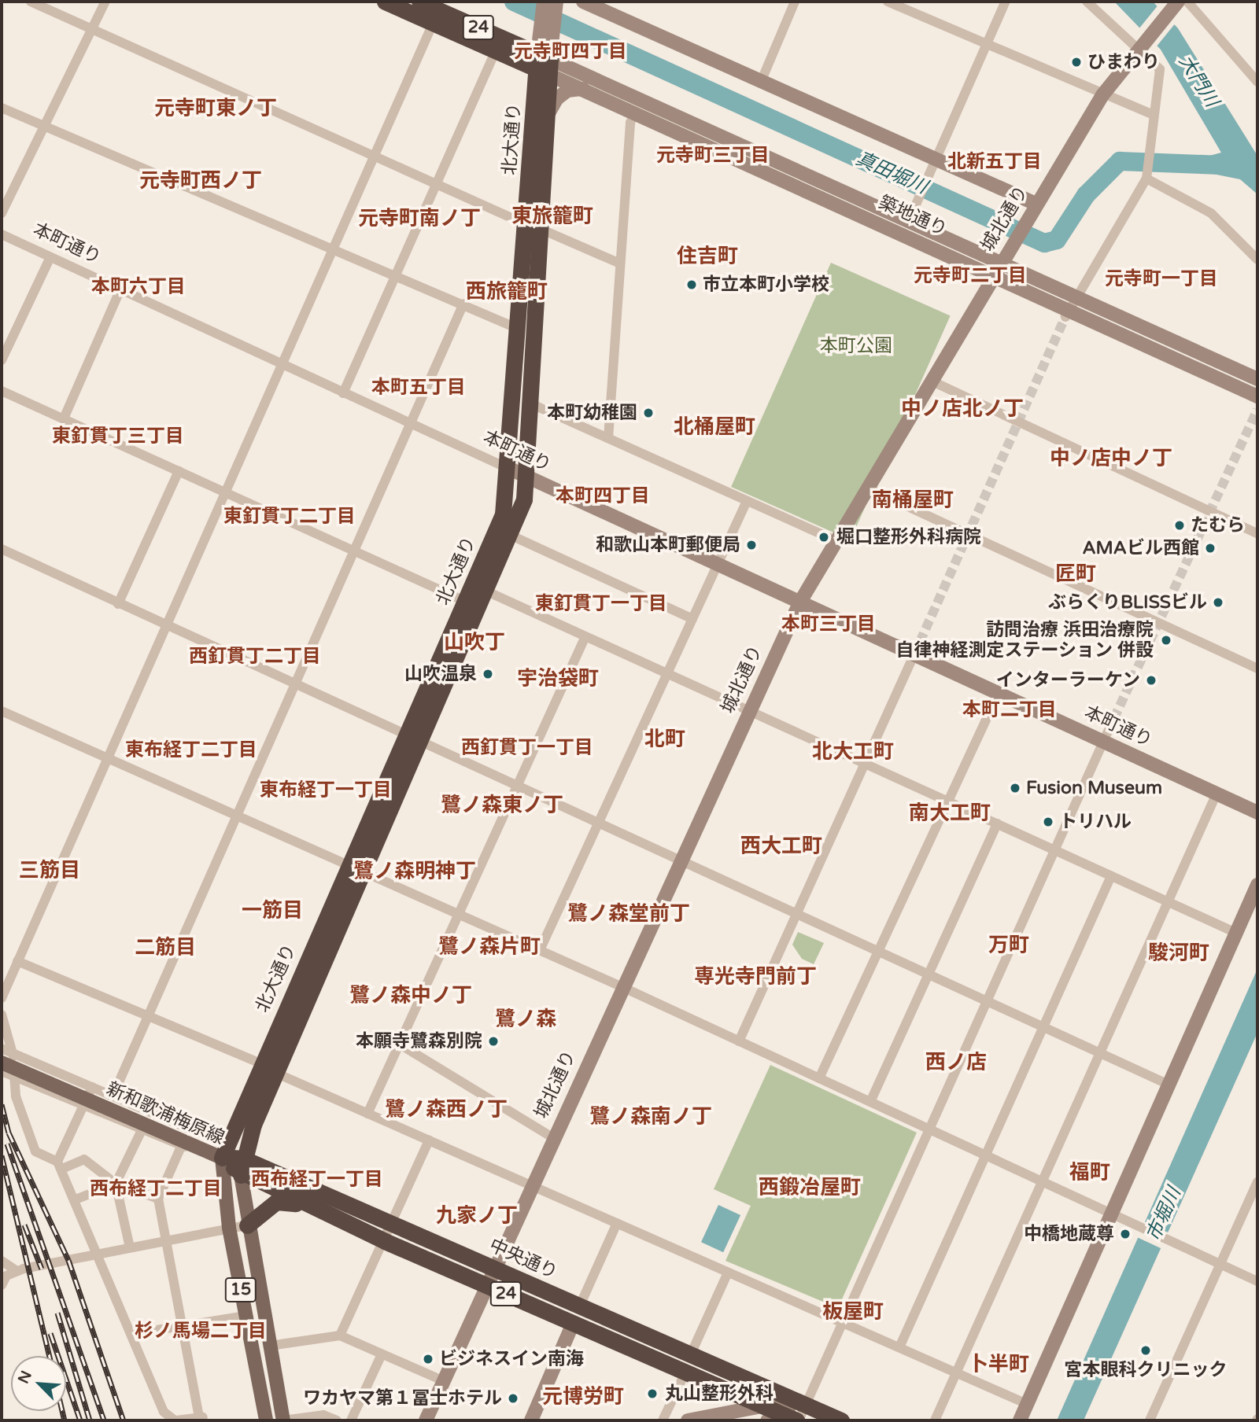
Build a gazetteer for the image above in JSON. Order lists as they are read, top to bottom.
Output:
{
  "streets": {
    "highway": ["24", "北大通り", "中央通り"],
    "main road": ["新和歌浦梅原線", "15"],
    "street": ["築地通り", "城北通り", "本町通り"]
  },
  "crossings": [
    ["24", "北大通り"],
    ["24", "築地通り"],
    ["24", "中央通り"],
    ["24", "15"],
    ["北大通り", "築地通り"],
    ["北大通り", "本町通り"],
    ["北大通り", "新和歌浦梅原線"],
    ["北大通り", "中央通り"],
    ["北大通り", "15"],
    ["築地通り", "城北通り"],
    ["城北通り", "本町通り"],
    ["城北通り", "中央通り"],
    ["新和歌浦梅原線", "中央通り"],
    ["中央通り", "15"]
  ],
  "districts": [
    "元寺町四丁目",
    "元寺町東ノ丁",
    "元寺町三丁目",
    "北新五丁目",
    "元寺町西ノ丁",
    "東旅籠町",
    "元寺町南ノ丁",
    "住吉町",
    "元寺町二丁目",
    "元寺町一丁目",
    "本町六丁目",
    "西旅籠町",
    "本町五丁目",
    "中ノ店北ノ丁",
    "北桶屋町",
    "東釘貫丁三丁目",
    "中ノ店中ノ丁",
    "本町四丁目",
    "南桶屋町",
    "東釘貫丁二丁目",
    "匠町",
    "東釘貫丁一丁目",
    "本町三丁目",
    "山吹丁",
    "西釘貫丁二丁目",
    "宇治袋町",
    "本町二丁目",
    "北町",
    "西釘貫丁一丁目",
    "東布経丁二丁目",
    "北大工町",
    "東布経丁一丁目",
    "鷺ノ森東ノ丁",
    "南大工町",
    "西大工町",
    "三筋目",
    "鷺ノ森明神丁",
    "一筋目",
    "鷺ノ森堂前丁",
    "万町",
    "鷺ノ森片町",
    "二筋目",
    "駿河町",
    "専光寺門前丁",
    "鷺ノ森中ノ丁",
    "鷺ノ森",
    "西ノ店",
    "鷺ノ森西ノ丁",
    "鷺ノ森南ノ丁",
    "福町",
    "西布経丁一丁目",
    "西鍛冶屋町",
    "西布経丁二丁目",
    "九家ノ丁",
    "板屋町",
    "杉ノ馬場二丁目",
    "卜半町",
    "元博労町"
  ],
  "water": ["大門川", "真田堀川", "市堀川"],
  "parks": ["本町公園"],
  "places": [
    "ひまわり",
    "市立本町小学校",
    "本町幼稚園",
    "たむら",
    "堀口整形外科病院",
    "和歌山本町郵便局",
    "AMAビル西館",
    "ぶらくりBLISSビル",
    "訪問治療 浜田治療院 自律神経測定ステーション 併設",
    "山吹温泉",
    "インターラーケン",
    "Fusion Museum",
    "トリハル",
    "本願寺鷺森別院",
    "中橋地蔵尊",
    "宮本眼科クリニック",
    "ビジネスイン南海",
    "丸山整形外科",
    "ワカヤマ第１冨士ホテル"
  ],
  "north": "top left"
}
